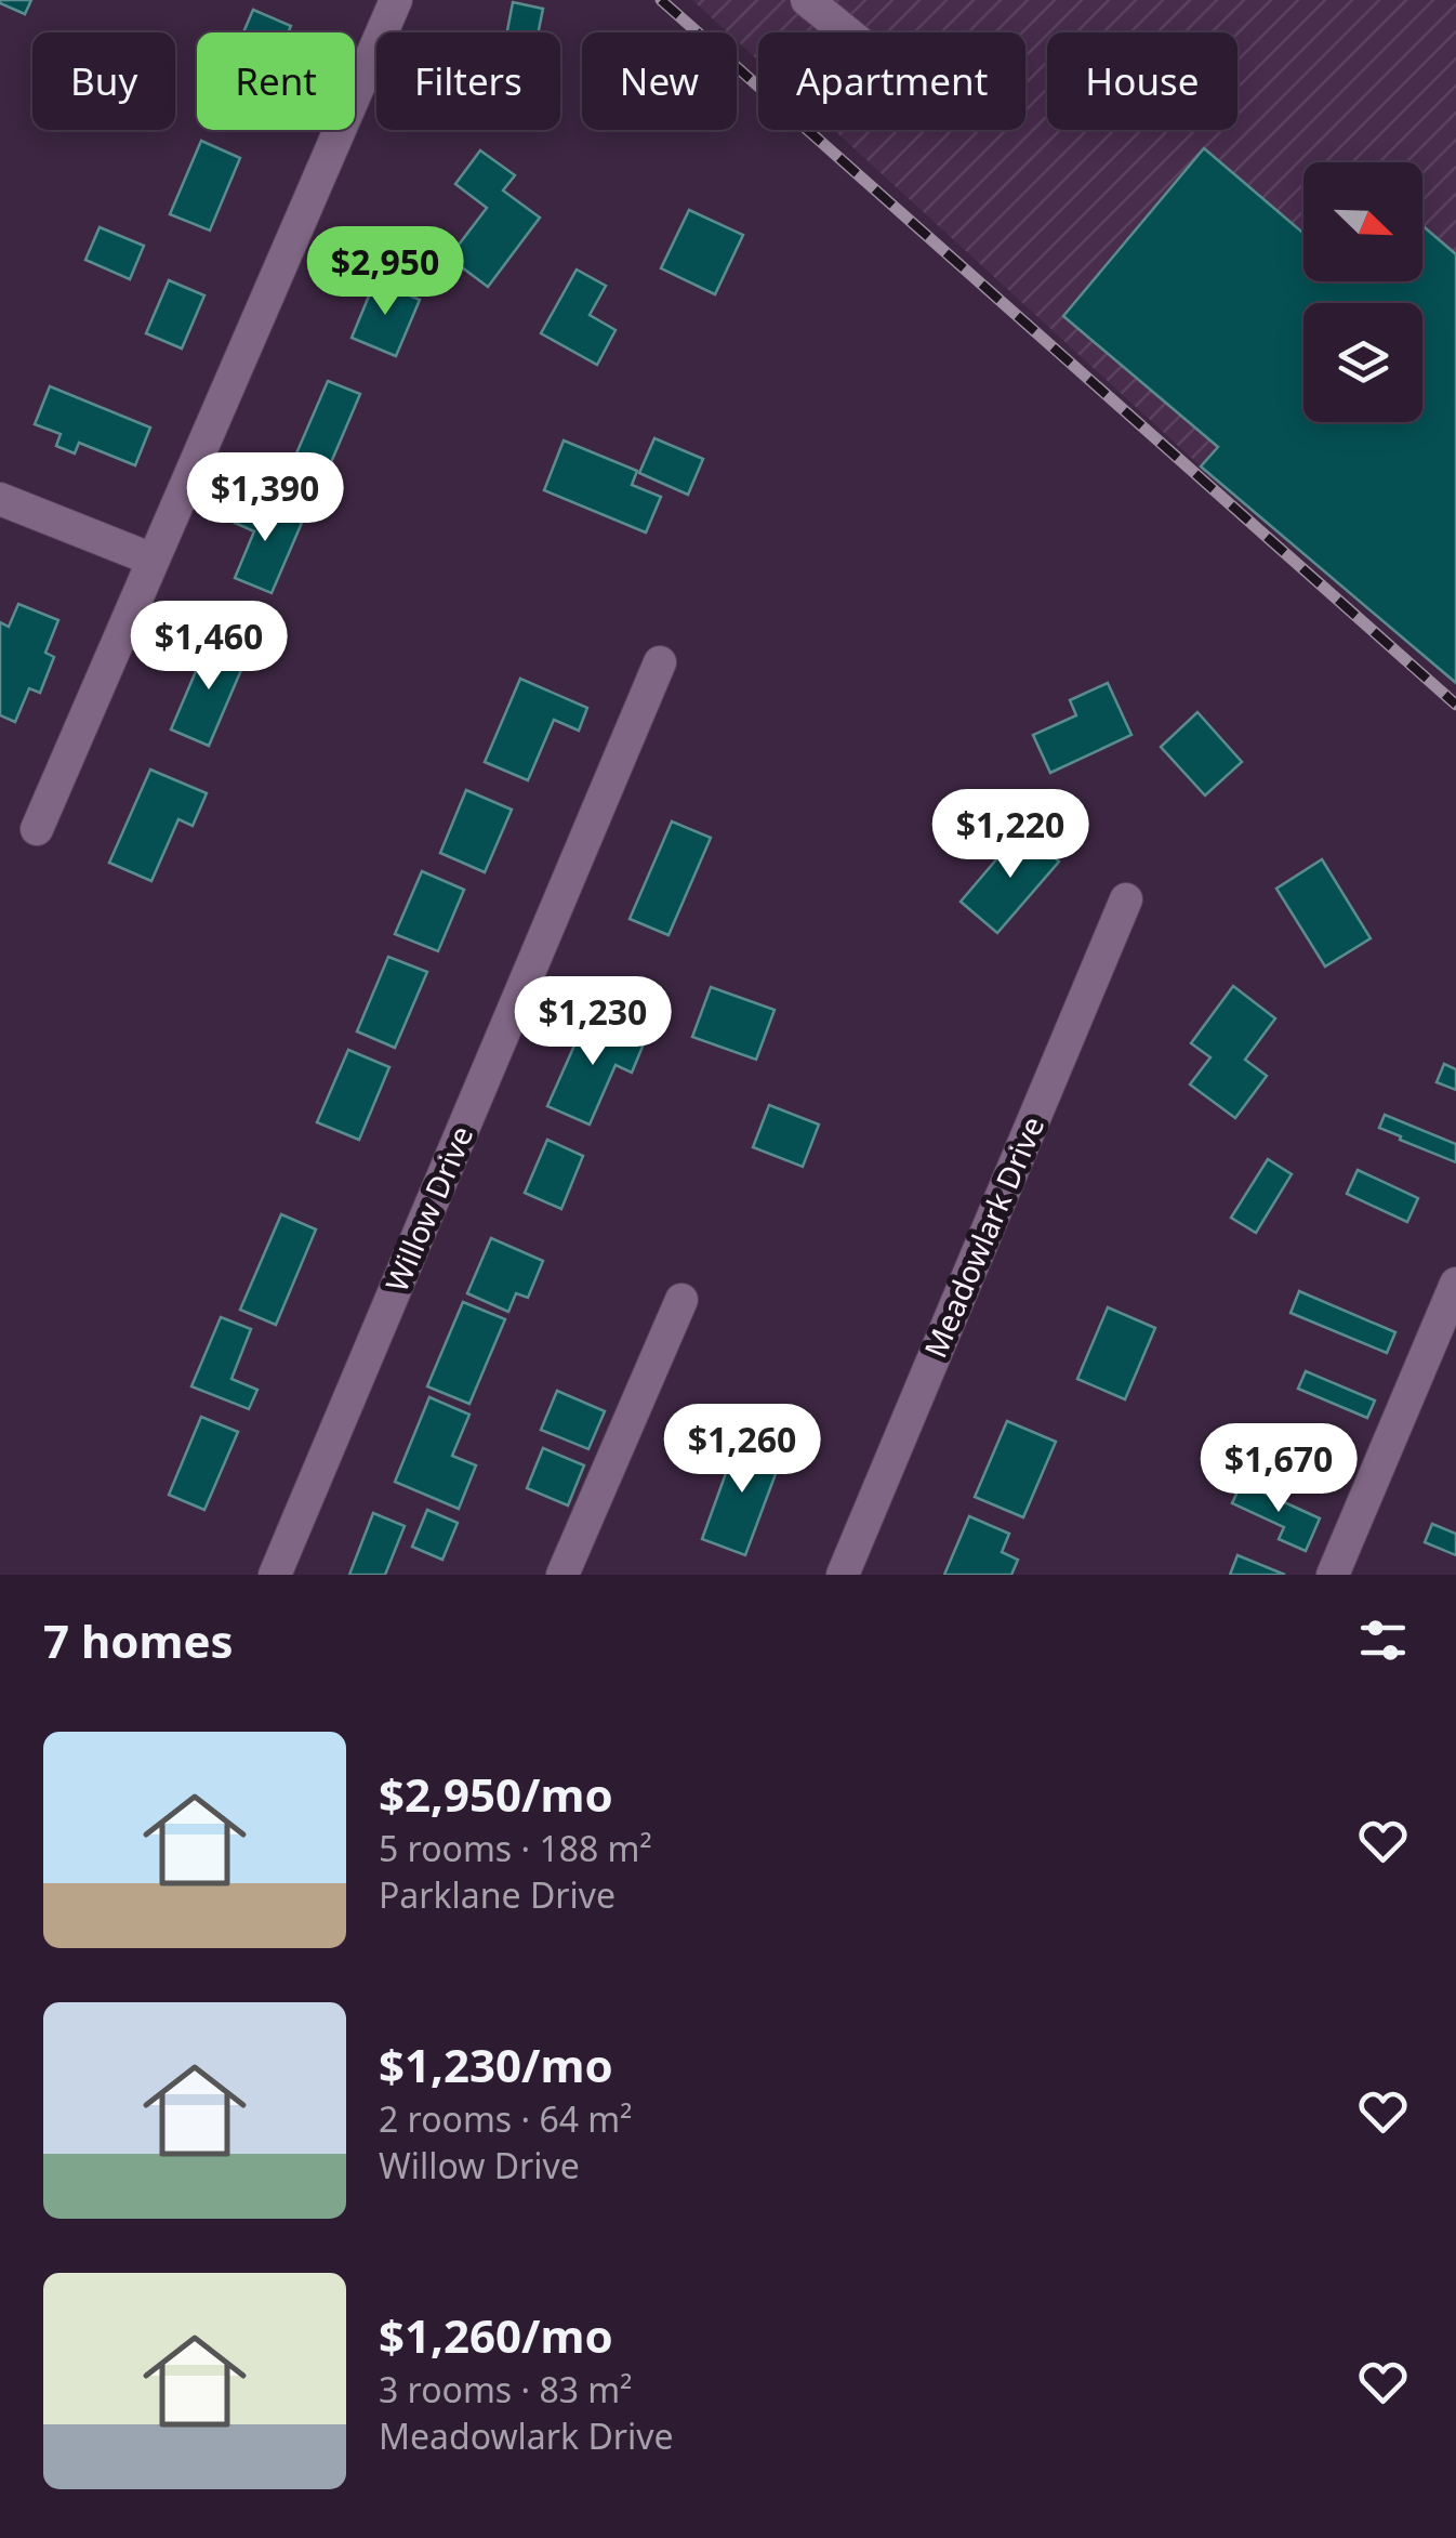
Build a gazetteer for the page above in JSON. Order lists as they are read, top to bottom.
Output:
{
  "streets": {
    "street": ["Willow Drive", "Meadowlark Drive"]
  },
  "north": "bottom right",
  "page": {
    "chip": [
      "Buy",
      "Rent",
      "Filters",
      "New",
      "Apartment",
      "House"
    ],
    "price": [
      "$2,950",
      "$1,390",
      "$1,460",
      "$1,220",
      "$1,230",
      "$1,260",
      "$1,670"
    ],
    "heading": "7 homes",
    "list": [
      {
        "name": "$2,950/mo",
        "note": "5 rooms · 188 m² · Parklane Drive"
      },
      {
        "name": "$1,230/mo",
        "note": "2 rooms · 64 m² · Willow Drive"
      },
      {
        "name": "$1,260/mo",
        "note": "3 rooms · 83 m² · Meadowlark Drive"
      }
    ]
  }
}
